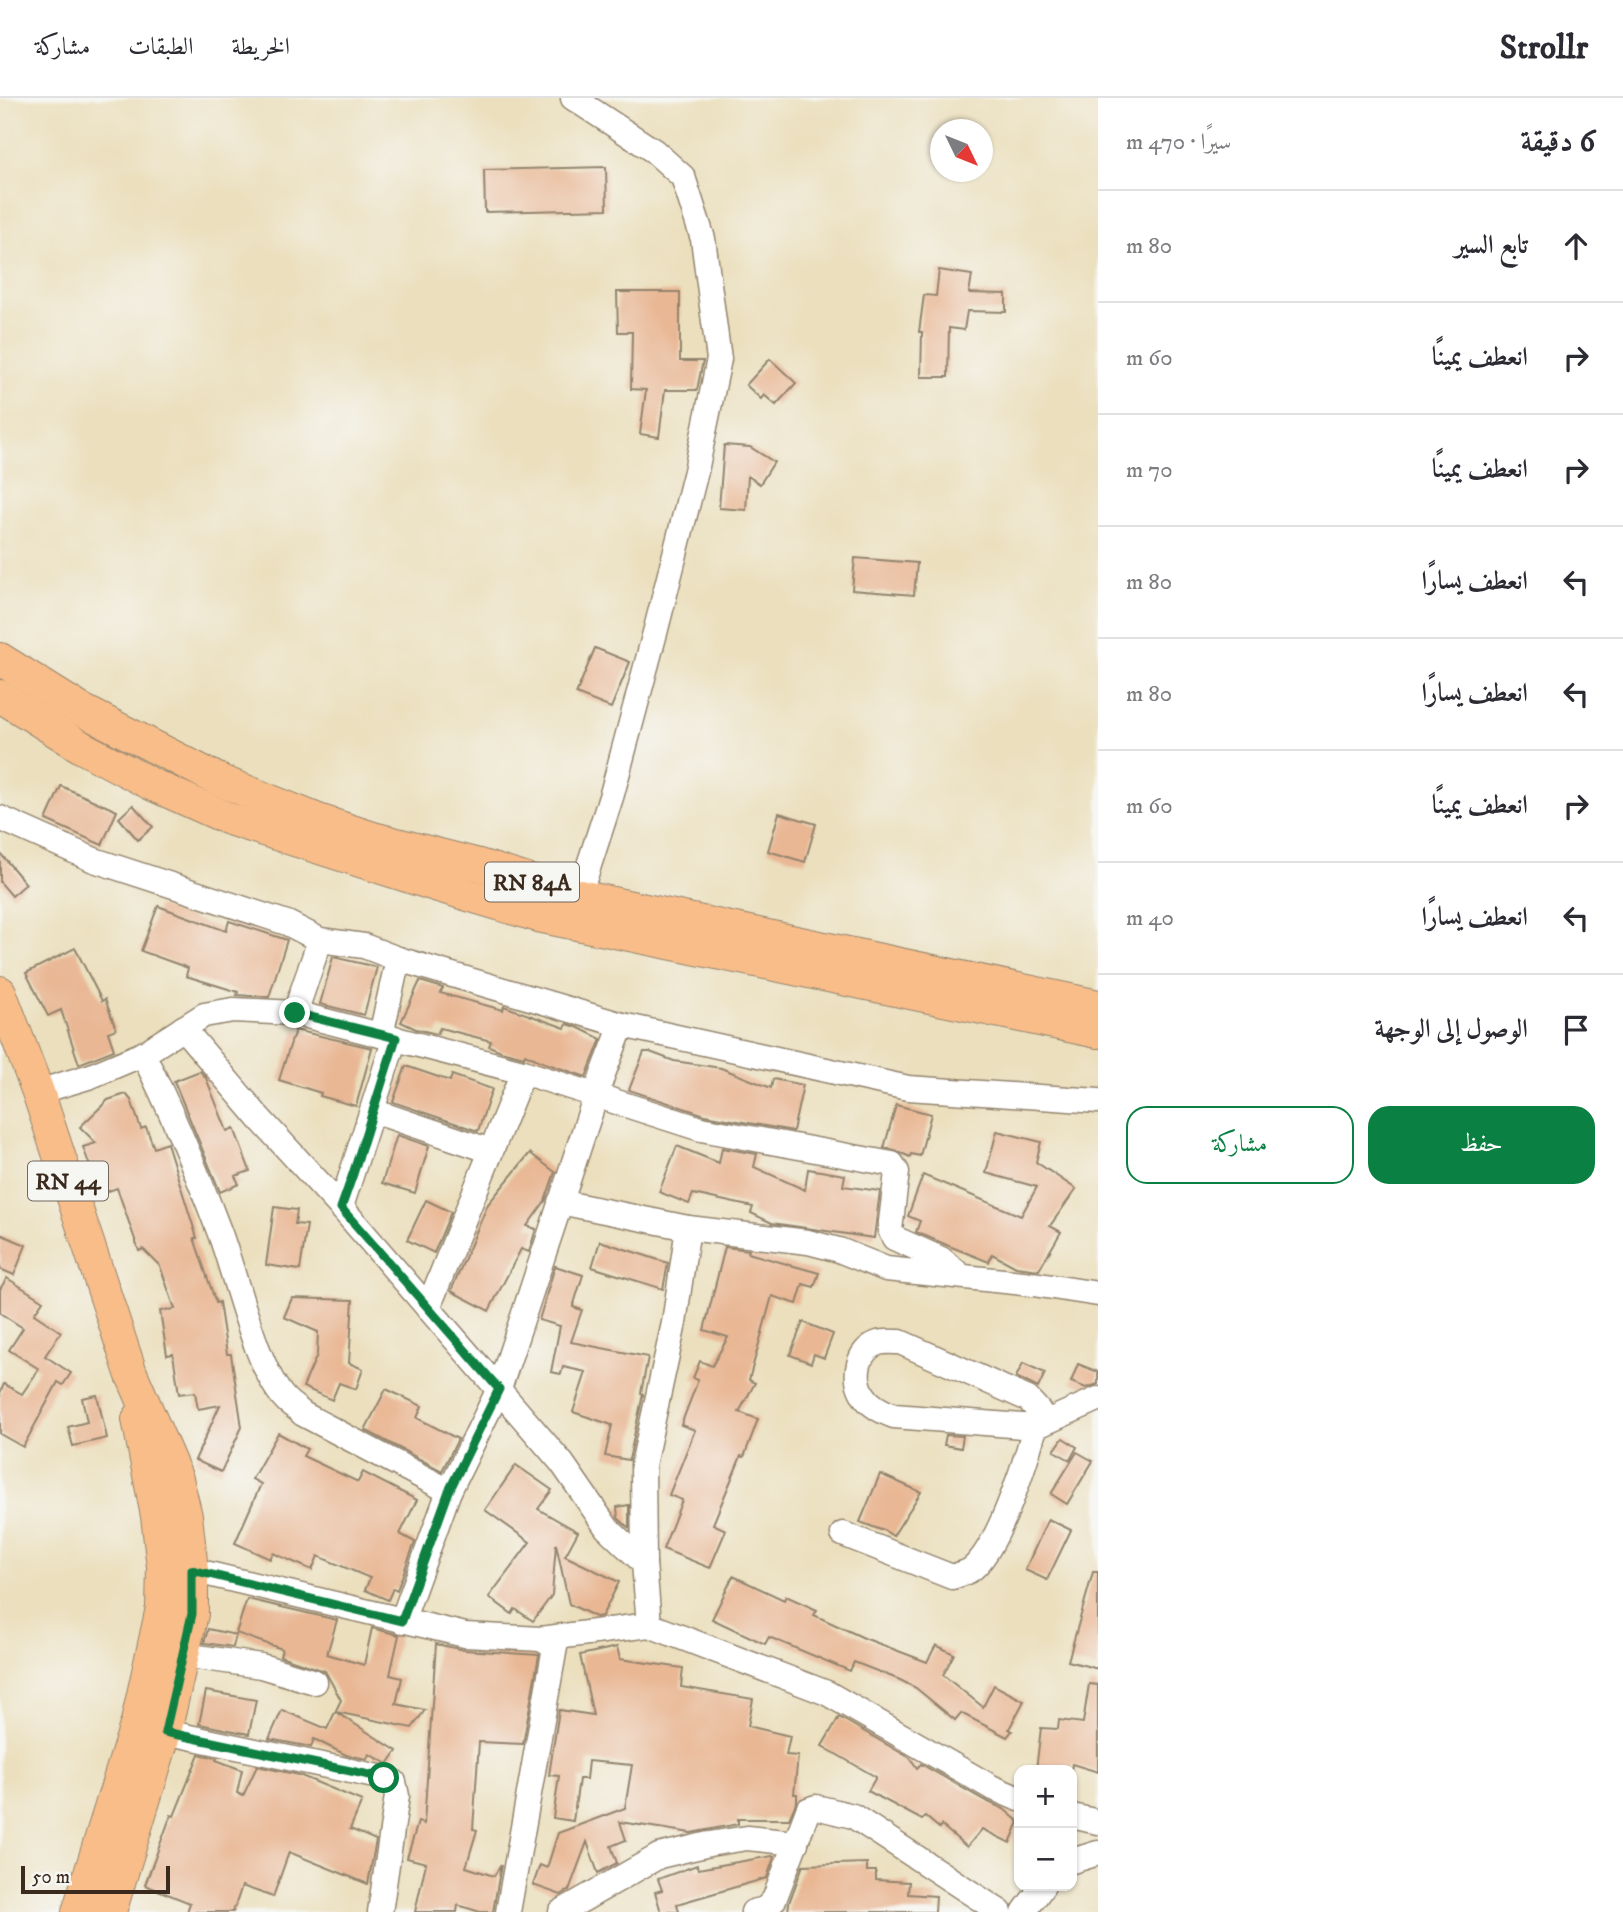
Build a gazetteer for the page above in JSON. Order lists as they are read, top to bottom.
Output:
{
  "streets": {
    "main road": ["RN 84A", "RN 44"]
  },
  "scale_bar": "50 m",
  "north": "bottom right",
  "page": {
    "header": "Strollr",
    "nav": ["الخريطة", "الطبقات", "مشاركة"],
    "heading": ["6 دقيقة", "سيرًا · 470 m"],
    "list": [
      ["تابع السير", "80 m"],
      ["انعطف يمينًا", "60 m"],
      ["انعطف يمينًا", "70 m"],
      ["انعطف يسارًا", "80 m"],
      ["انعطف يسارًا", "80 m"],
      ["انعطف يمينًا", "60 m"],
      ["انعطف يسارًا", "40 m"],
      "الوصول إلى الوجهة"
    ],
    "buttons": ["حفظ", "مشاركة"],
    "map_buttons": ["+", "−"],
    "scale": "50 m"
  }
}
